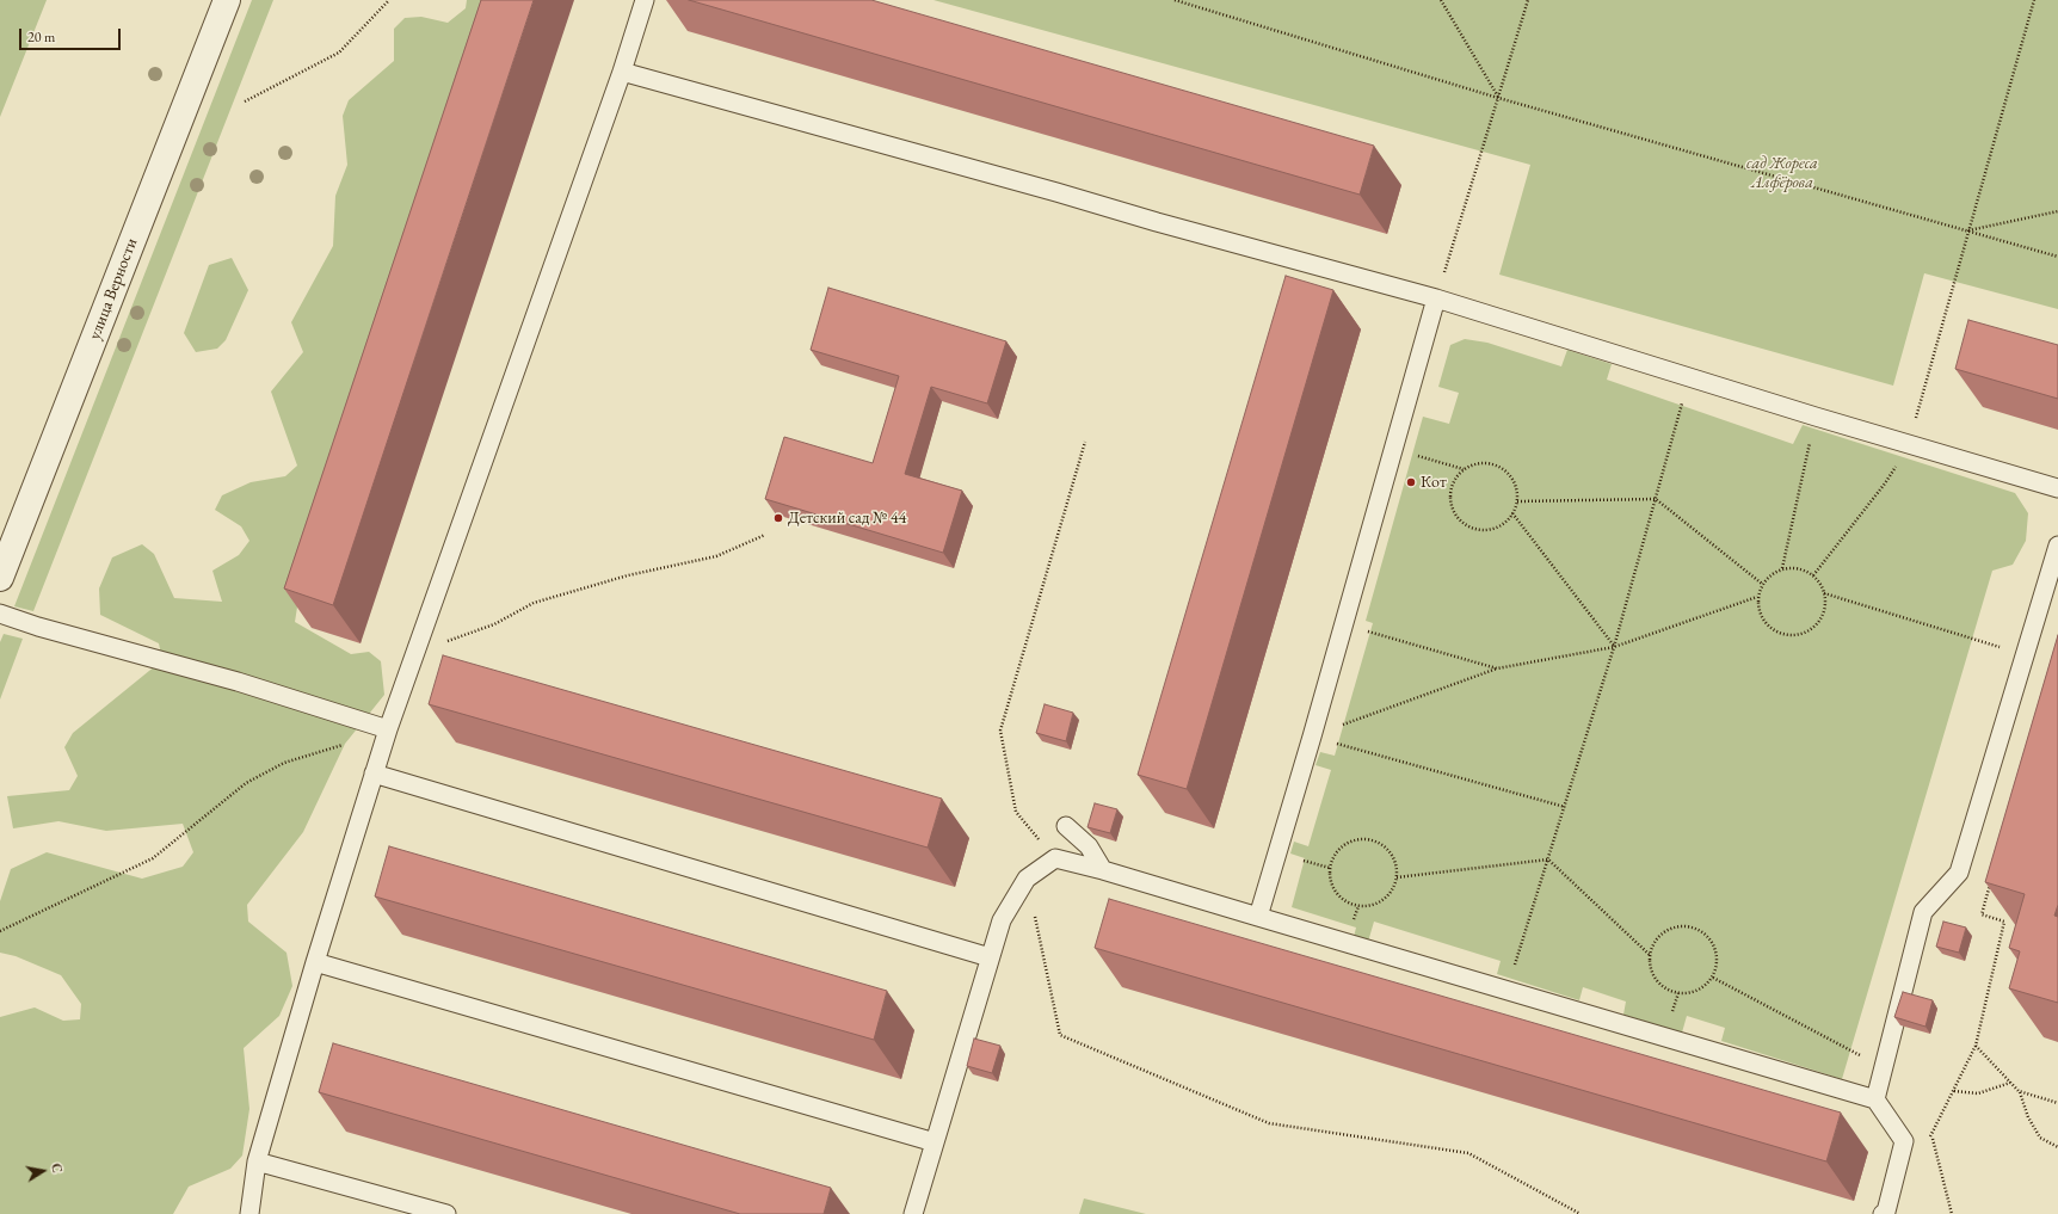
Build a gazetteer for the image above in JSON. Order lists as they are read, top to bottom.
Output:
{
  "streets": {
    "street": ["улица Верности"]
  },
  "parks": ["сад Жореса Алфёрова"],
  "places": ["Кот", "Детский сад № 44"],
  "scale_bar": "20 m",
  "north": "right"
}
